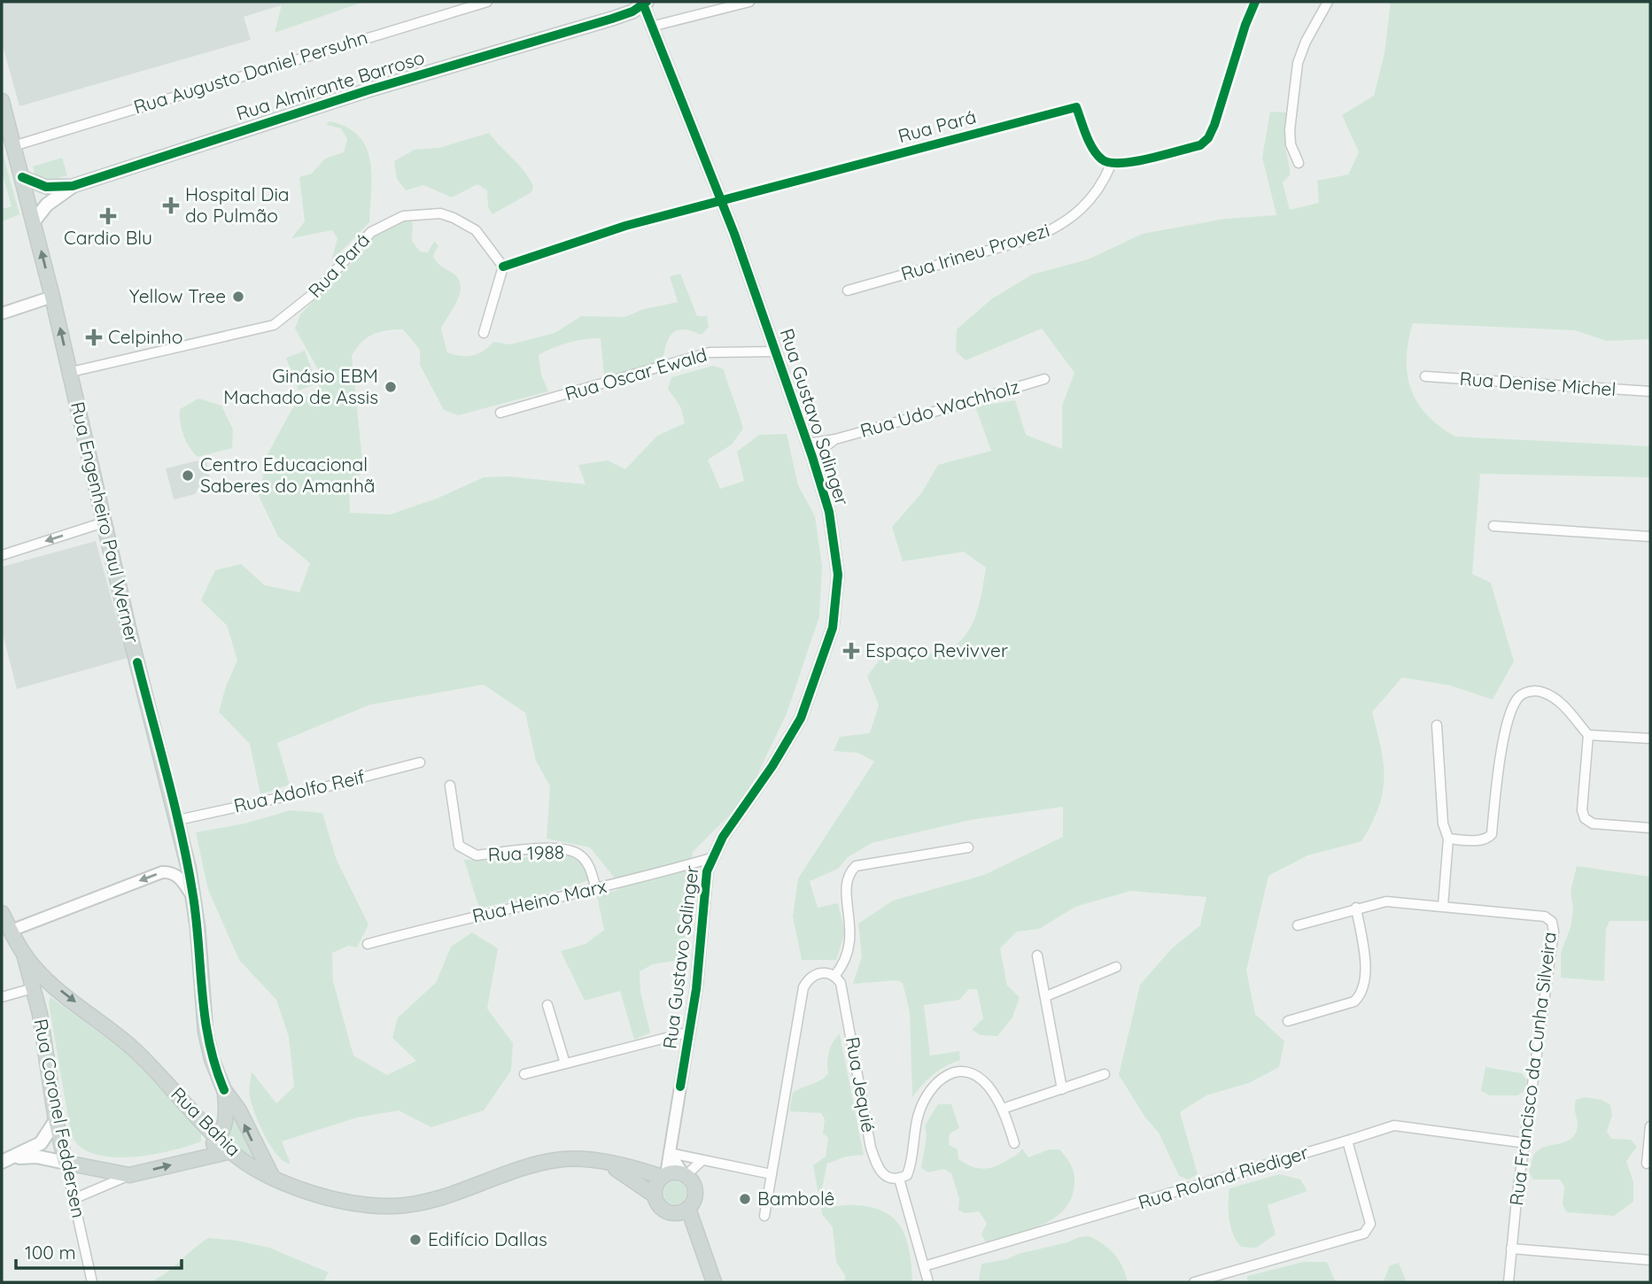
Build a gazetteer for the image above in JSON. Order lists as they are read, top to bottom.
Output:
{
  "streets": {
    "main road": [
      "Rua Almirante Barroso",
      "Rua Engenheiro Paul Werner",
      "Rua Coronel Feddersen",
      "Rua Bahia"
    ],
    "street": [
      "Rua Augusto Daniel Persuhn",
      "Rua Pará",
      "Rua Irineu Provezi",
      "Rua Oscar Ewald",
      "Rua Denise Michel",
      "Rua Udo Wachholz",
      "Rua Gustavo Salinger",
      "Rua Adolfo Reif",
      "Rua 1988",
      "Rua Heino Marx",
      "Rua Francisco da Cunha Silveira",
      "Rua Jequié",
      "Rua Roland Riediger"
    ]
  },
  "crossings": [
    ["Rua Augusto Daniel Persuhn", "Rua Engenheiro Paul Werner"],
    ["Rua Almirante Barroso", "Rua Gustavo Salinger"],
    ["Rua Almirante Barroso", "Rua Engenheiro Paul Werner"],
    ["Rua Pará", "Rua Irineu Provezi"],
    ["Rua Pará", "Rua Gustavo Salinger"],
    ["Rua Pará", "Rua Engenheiro Paul Werner"],
    ["Rua Oscar Ewald", "Rua Gustavo Salinger"],
    ["Rua Udo Wachholz", "Rua Gustavo Salinger"],
    ["Rua Gustavo Salinger", "Rua Heino Marx"],
    ["Rua Gustavo Salinger", "Rua Bahia"],
    ["Rua Engenheiro Paul Werner", "Rua Adolfo Reif"],
    ["Rua Engenheiro Paul Werner", "Rua Bahia"],
    ["Rua 1988", "Rua Heino Marx"],
    ["Rua Francisco da Cunha Silveira", "Rua Roland Riediger"],
    ["Rua Coronel Feddersen", "Rua Bahia"]
  ],
  "places": {
    "health": [
      "Hospital Dia do Pulmão",
      "Cardio Blu",
      "Celpinho",
      "Espaço Revivver"
    ],
    "other": [
      "Yellow Tree",
      "Ginásio EBM Machado de Assis",
      "Centro Educacional Saberes do Amanhã",
      "Bambolê",
      "Edifício Dallas"
    ]
  },
  "scale_bar": "100 m"
}
